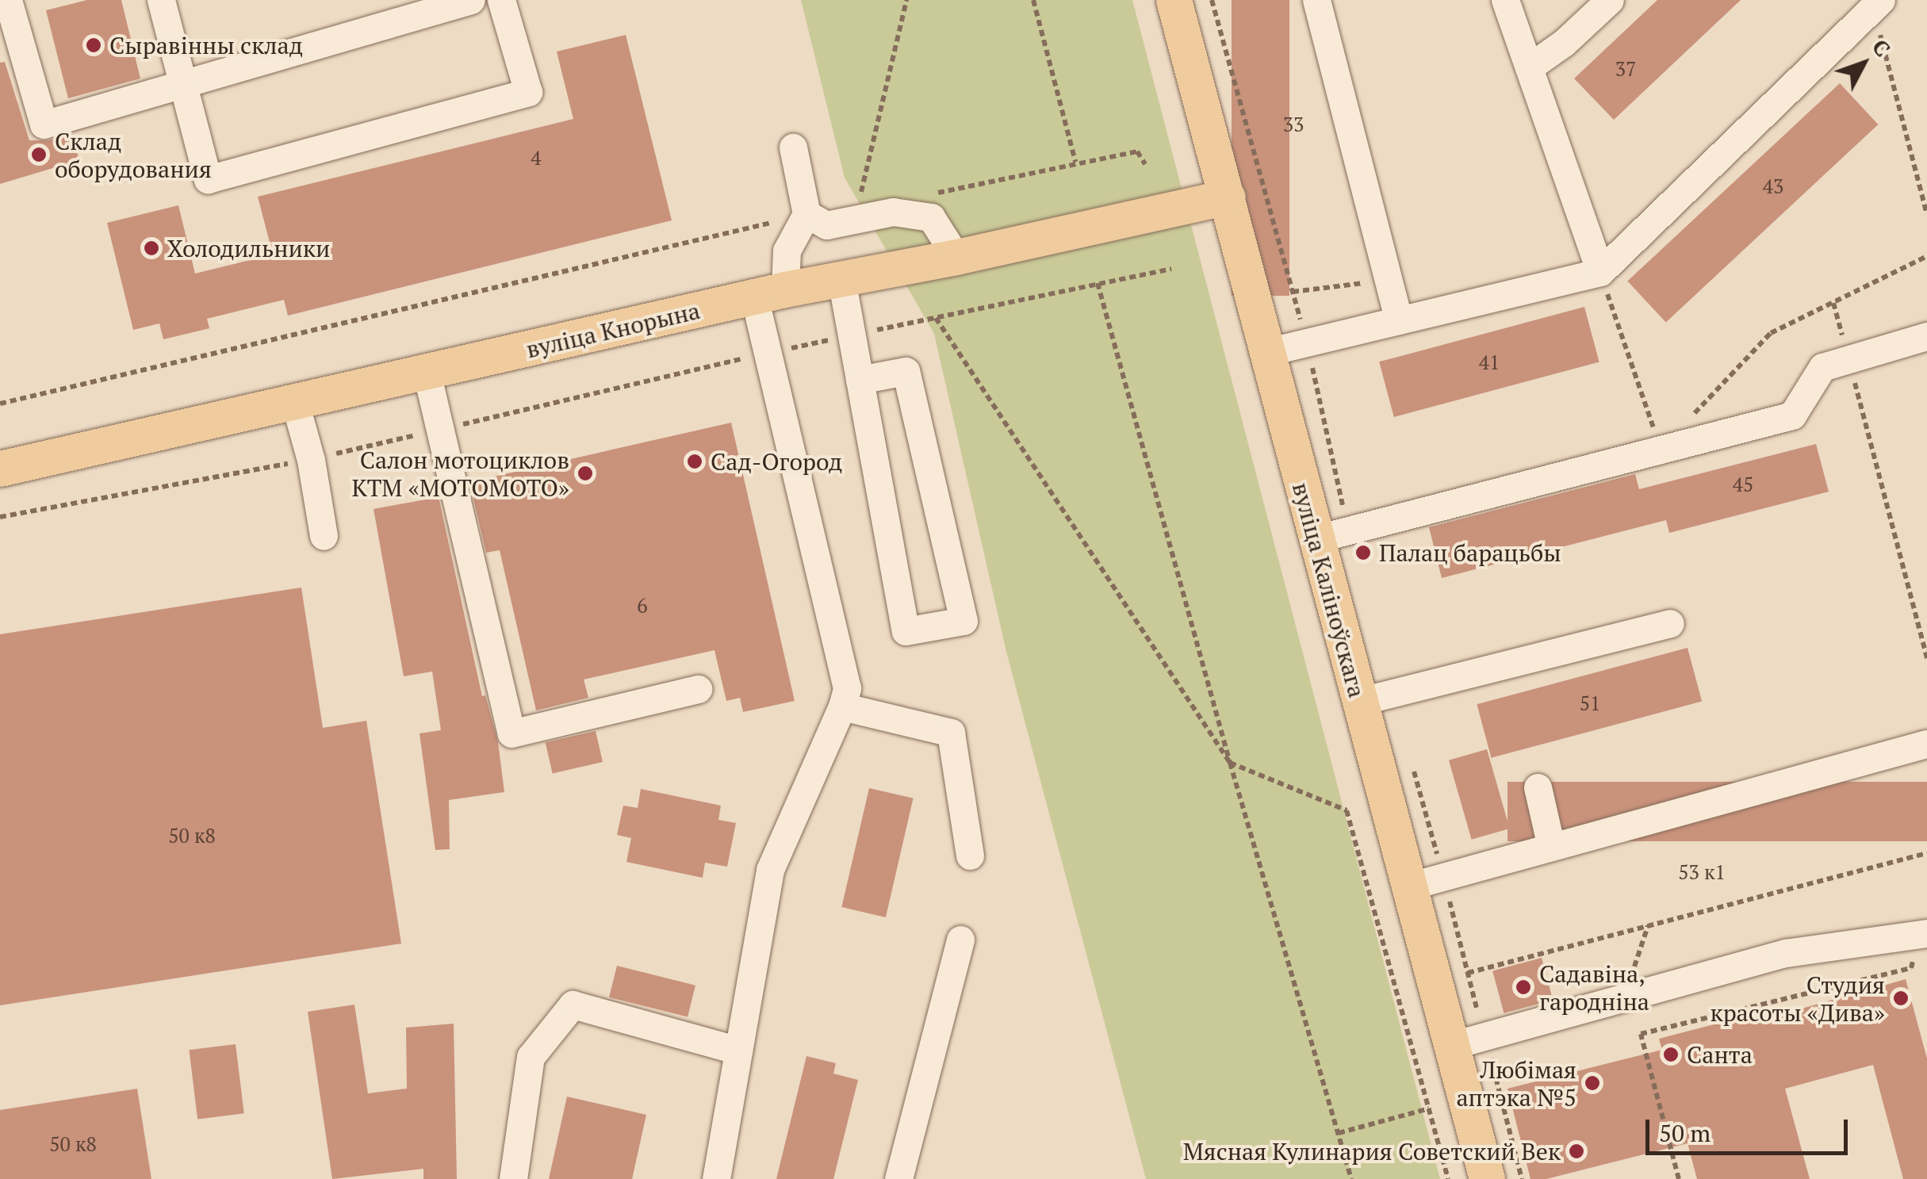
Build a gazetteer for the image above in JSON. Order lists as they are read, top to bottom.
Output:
{
  "streets": {
    "main road": ["вуліца Кнорына", "вуліца Каліноўскага"]
  },
  "crossings": [
    ["вуліца Кнорына", "вуліца Каліноўскага"]
  ],
  "places": [
    "Сыравінны склад",
    "Склад оборудования",
    "Холодильники",
    "Сад-Огород",
    "Салон мотоциклов КТМ «МОТОМОТО»",
    "Палац барацьбы",
    "Садавіна, гародніна",
    "Студия красоты «Дива»",
    "Санта",
    "Любімая аптэка №5",
    "Мясная Кулинария Советский Век"
  ],
  "house_numbers": [
    "37",
    "33",
    "4",
    "43",
    "41",
    "45",
    "6",
    "51",
    "50 к8",
    "53 к1",
    "50 к8"
  ],
  "scale_bar": "50 m",
  "north": "top right"
}
